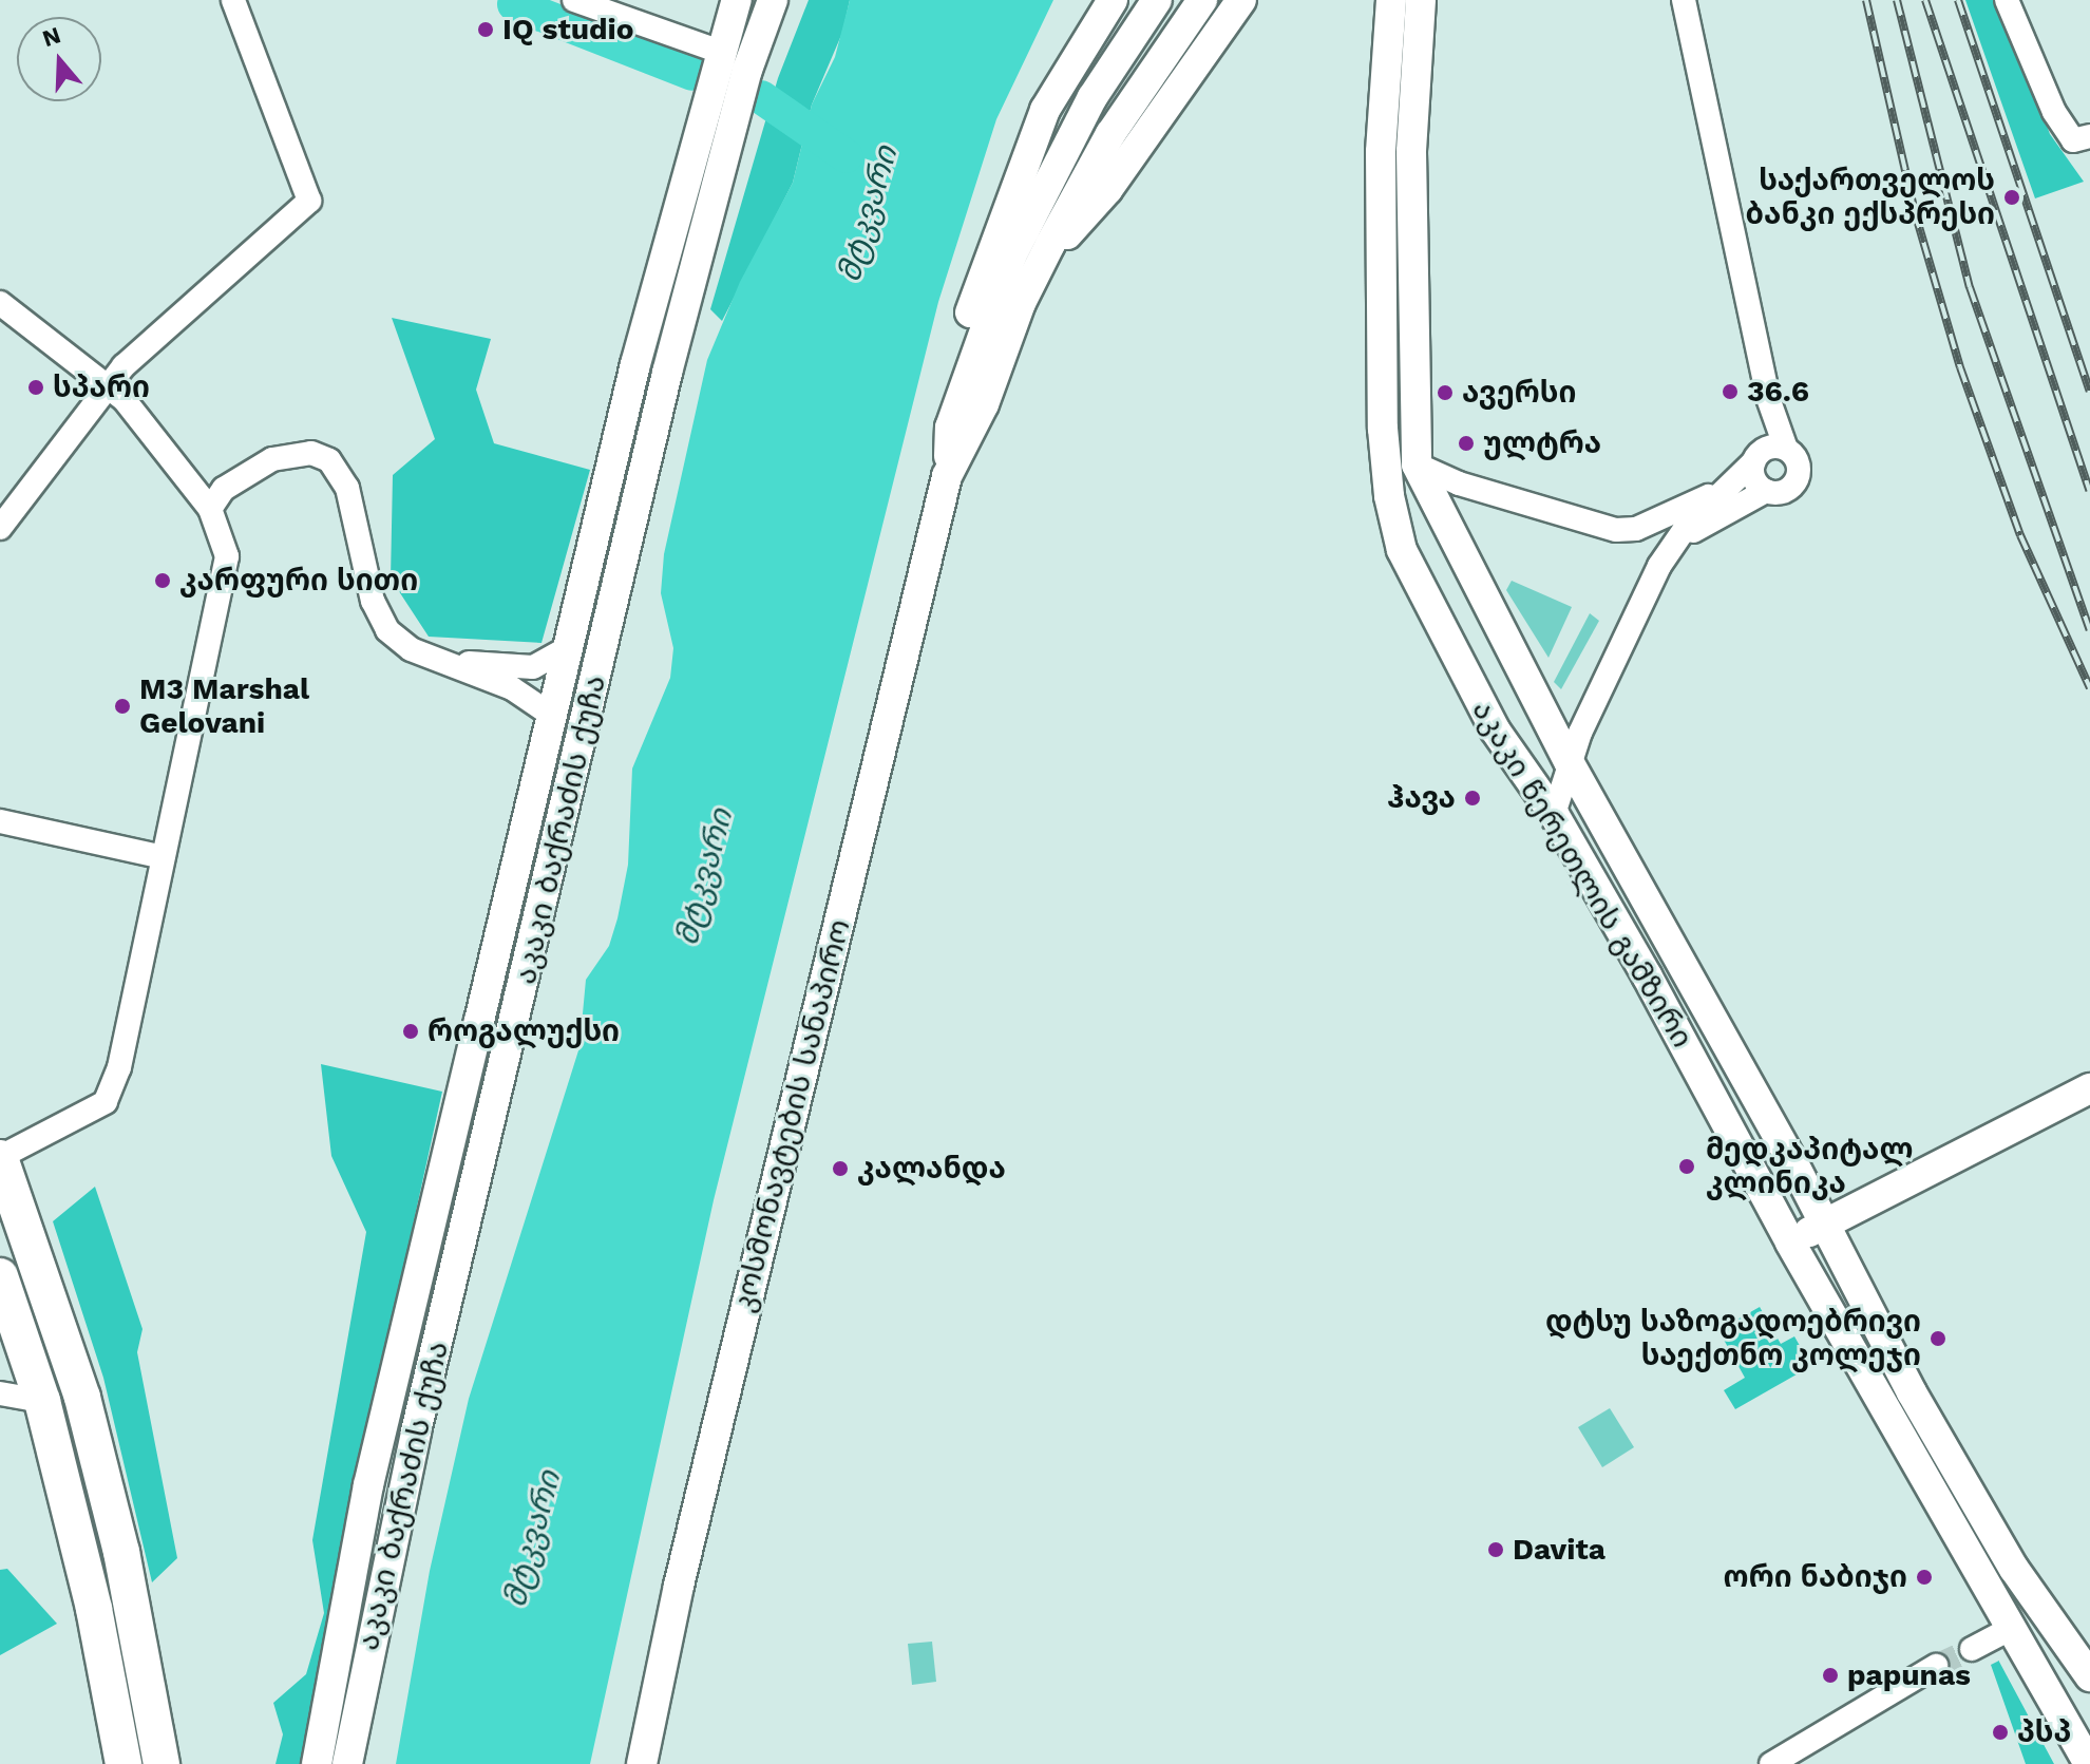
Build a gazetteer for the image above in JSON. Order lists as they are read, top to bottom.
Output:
{
  "streets": {
    "main road": ["აკაკი ბაქრაძის ქუჩა", "აკაკი წერეთლის გამზირი", "კოსმონავტების სანაპირო"]
  },
  "water": ["მტკვარი"],
  "places": [
    "IQ studio",
    "საქართველოს ბანკი ექსპრესი",
    "სპარი",
    "36.6",
    "ავერსი",
    "ულტრა",
    "კარფური სითი",
    "M3 Marshal Gelovani",
    "ჰავა",
    "როგალუქსი",
    "მედკაპიტალ კლინიკა",
    "კალანდა",
    "დტსუ საზოგადოებრივი საექთნო კოლეჯი",
    "Davita",
    "ორი ნაბიჯი",
    "papunas",
    "პსპ"
  ],
  "north": "top"
}
